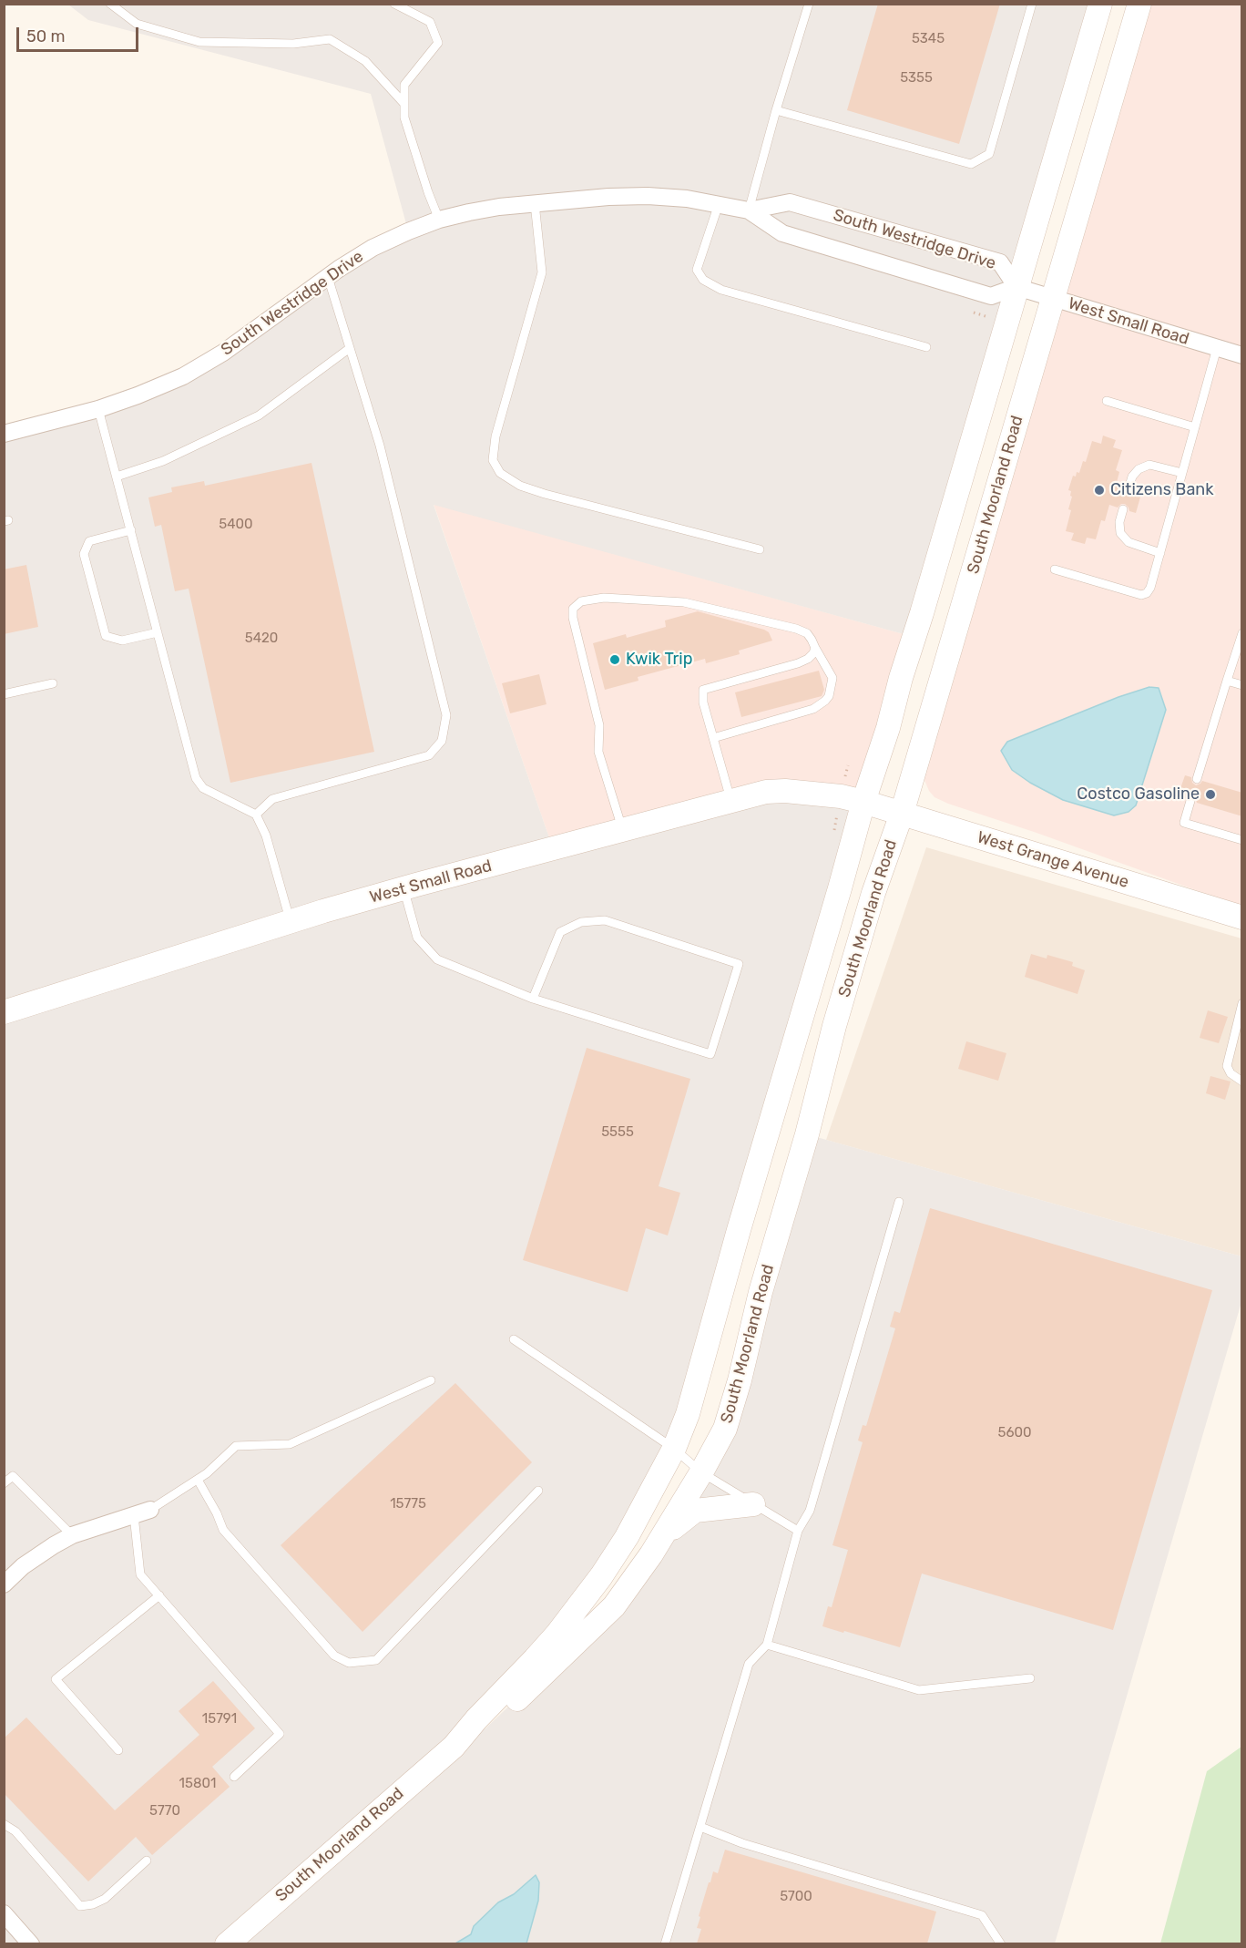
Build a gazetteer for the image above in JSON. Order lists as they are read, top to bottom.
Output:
{
  "streets": {
    "main road": ["West Small Road", "South Moorland Road", "West Grange Avenue"],
    "street": ["South Westridge Drive"]
  },
  "crossings": [
    ["South Westridge Drive", "West Small Road"],
    ["South Westridge Drive", "South Moorland Road"],
    ["West Small Road", "South Moorland Road"],
    ["West Small Road", "West Grange Avenue"],
    ["South Moorland Road", "West Grange Avenue"]
  ],
  "places": ["Citizens Bank", "Kwik Trip", "Costco Gasoline"],
  "house_numbers": [
    "5345",
    "5355",
    "5400",
    "5420",
    "5555",
    "5600",
    "15775",
    "15791",
    "15801",
    "5770",
    "5700"
  ],
  "scale_bar": "50 m"
}
